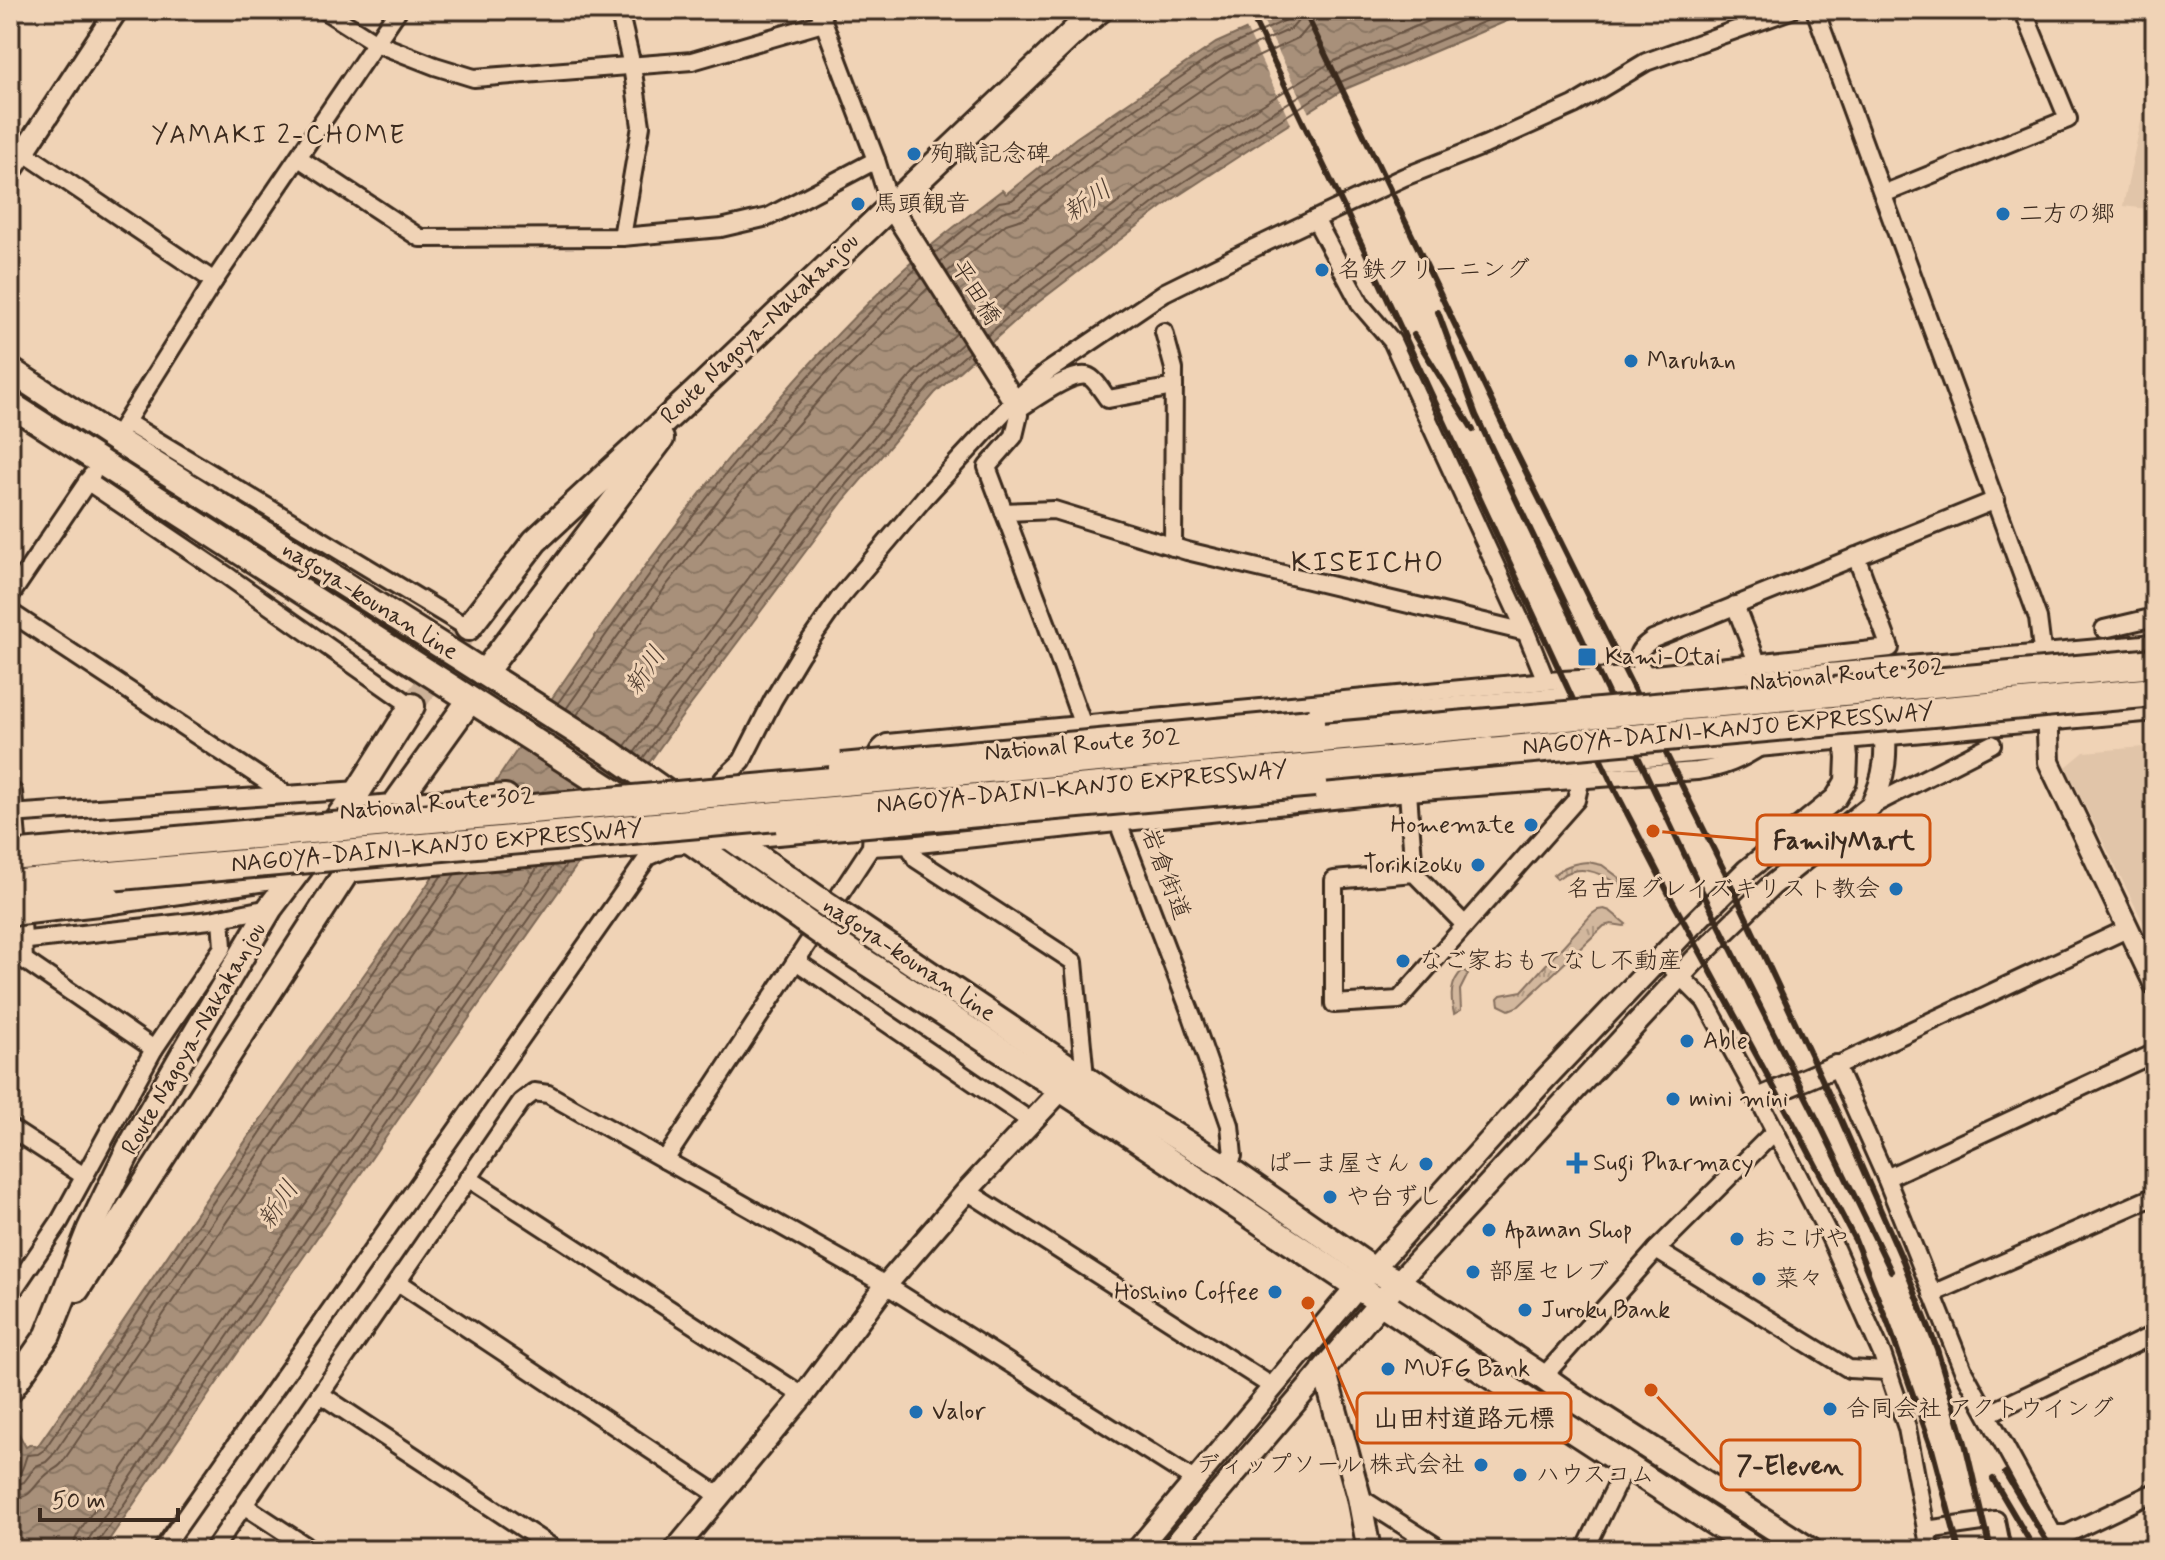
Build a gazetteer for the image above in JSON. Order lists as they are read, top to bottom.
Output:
{
  "streets": {
    "highway": ["National Route 302", "NAGOYA-DAINI-KANJO EXPRESSWAY"],
    "main road": ["Route Nagoya-Nakakanjou", "nagoya-kounan line"],
    "street": ["平田橋", "岩倉街道"]
  },
  "crossings": [
    ["平田橋", "Route Nagoya-Nakakanjou"],
    ["平田橋", "岩倉街道"],
    ["Route Nagoya-Nakakanjou", "National Route 302"],
    ["nagoya-kounan line", "National Route 302"],
    ["nagoya-kounan line", "岩倉街道"]
  ],
  "districts": ["YAMAKI 2-CHOME", "KISEICHO"],
  "water": ["新川"],
  "places": {
    "other": [
      "殉職記念碑",
      "馬頭観音",
      "二方の郷",
      "名鉄クリーニング",
      "Maruhan",
      "Homemate",
      "FamilyMart",
      "Torikizoku",
      "名古屋グレイズキリスト教会",
      "なご家おもてなし不動産",
      "Able",
      "mini mini",
      "ぱーま屋さん",
      "や台ずし",
      "Apaman Shop",
      "おこげや",
      "部屋セレブ",
      "菜々",
      "Hoshino Coffee",
      "山田村道路元標",
      "Juroku Bank",
      "MUFG Bank",
      "7-Eleven",
      "合同会社 アクトウイング",
      "Valor",
      "ディップソール 株式会社",
      "ハウスコム"
    ],
    "transit": ["Kami-Otai"],
    "health": ["Sugi Pharmacy"]
  },
  "scale_bar": "50 m"
}
